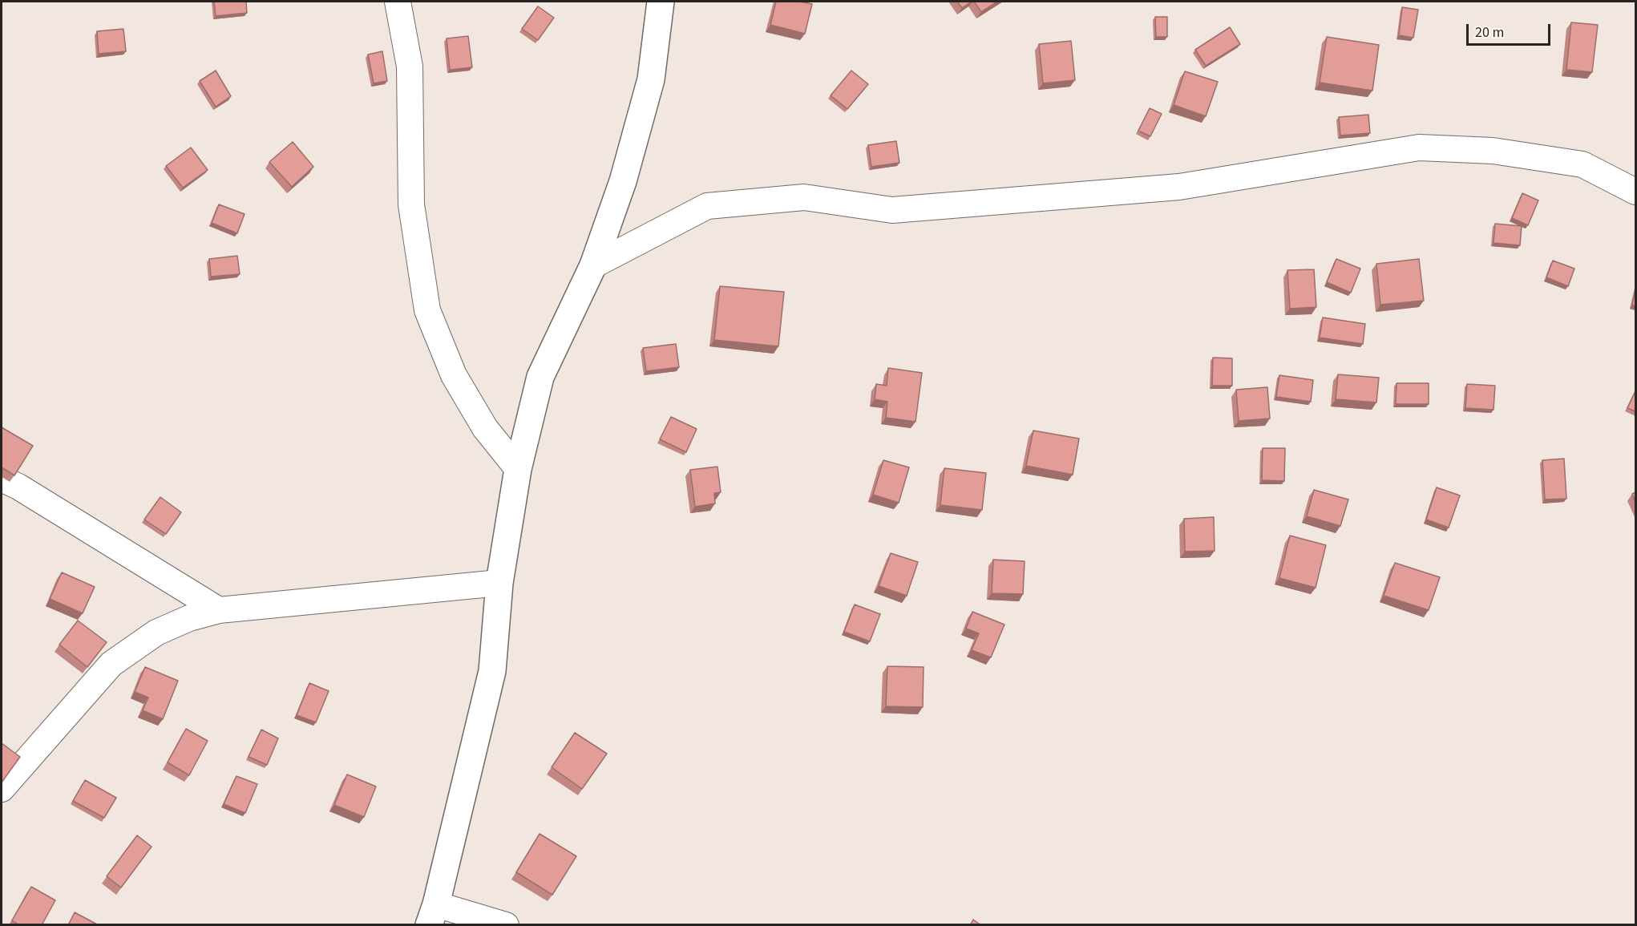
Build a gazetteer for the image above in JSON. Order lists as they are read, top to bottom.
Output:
{
  "scale_bar": "20 m"
}
